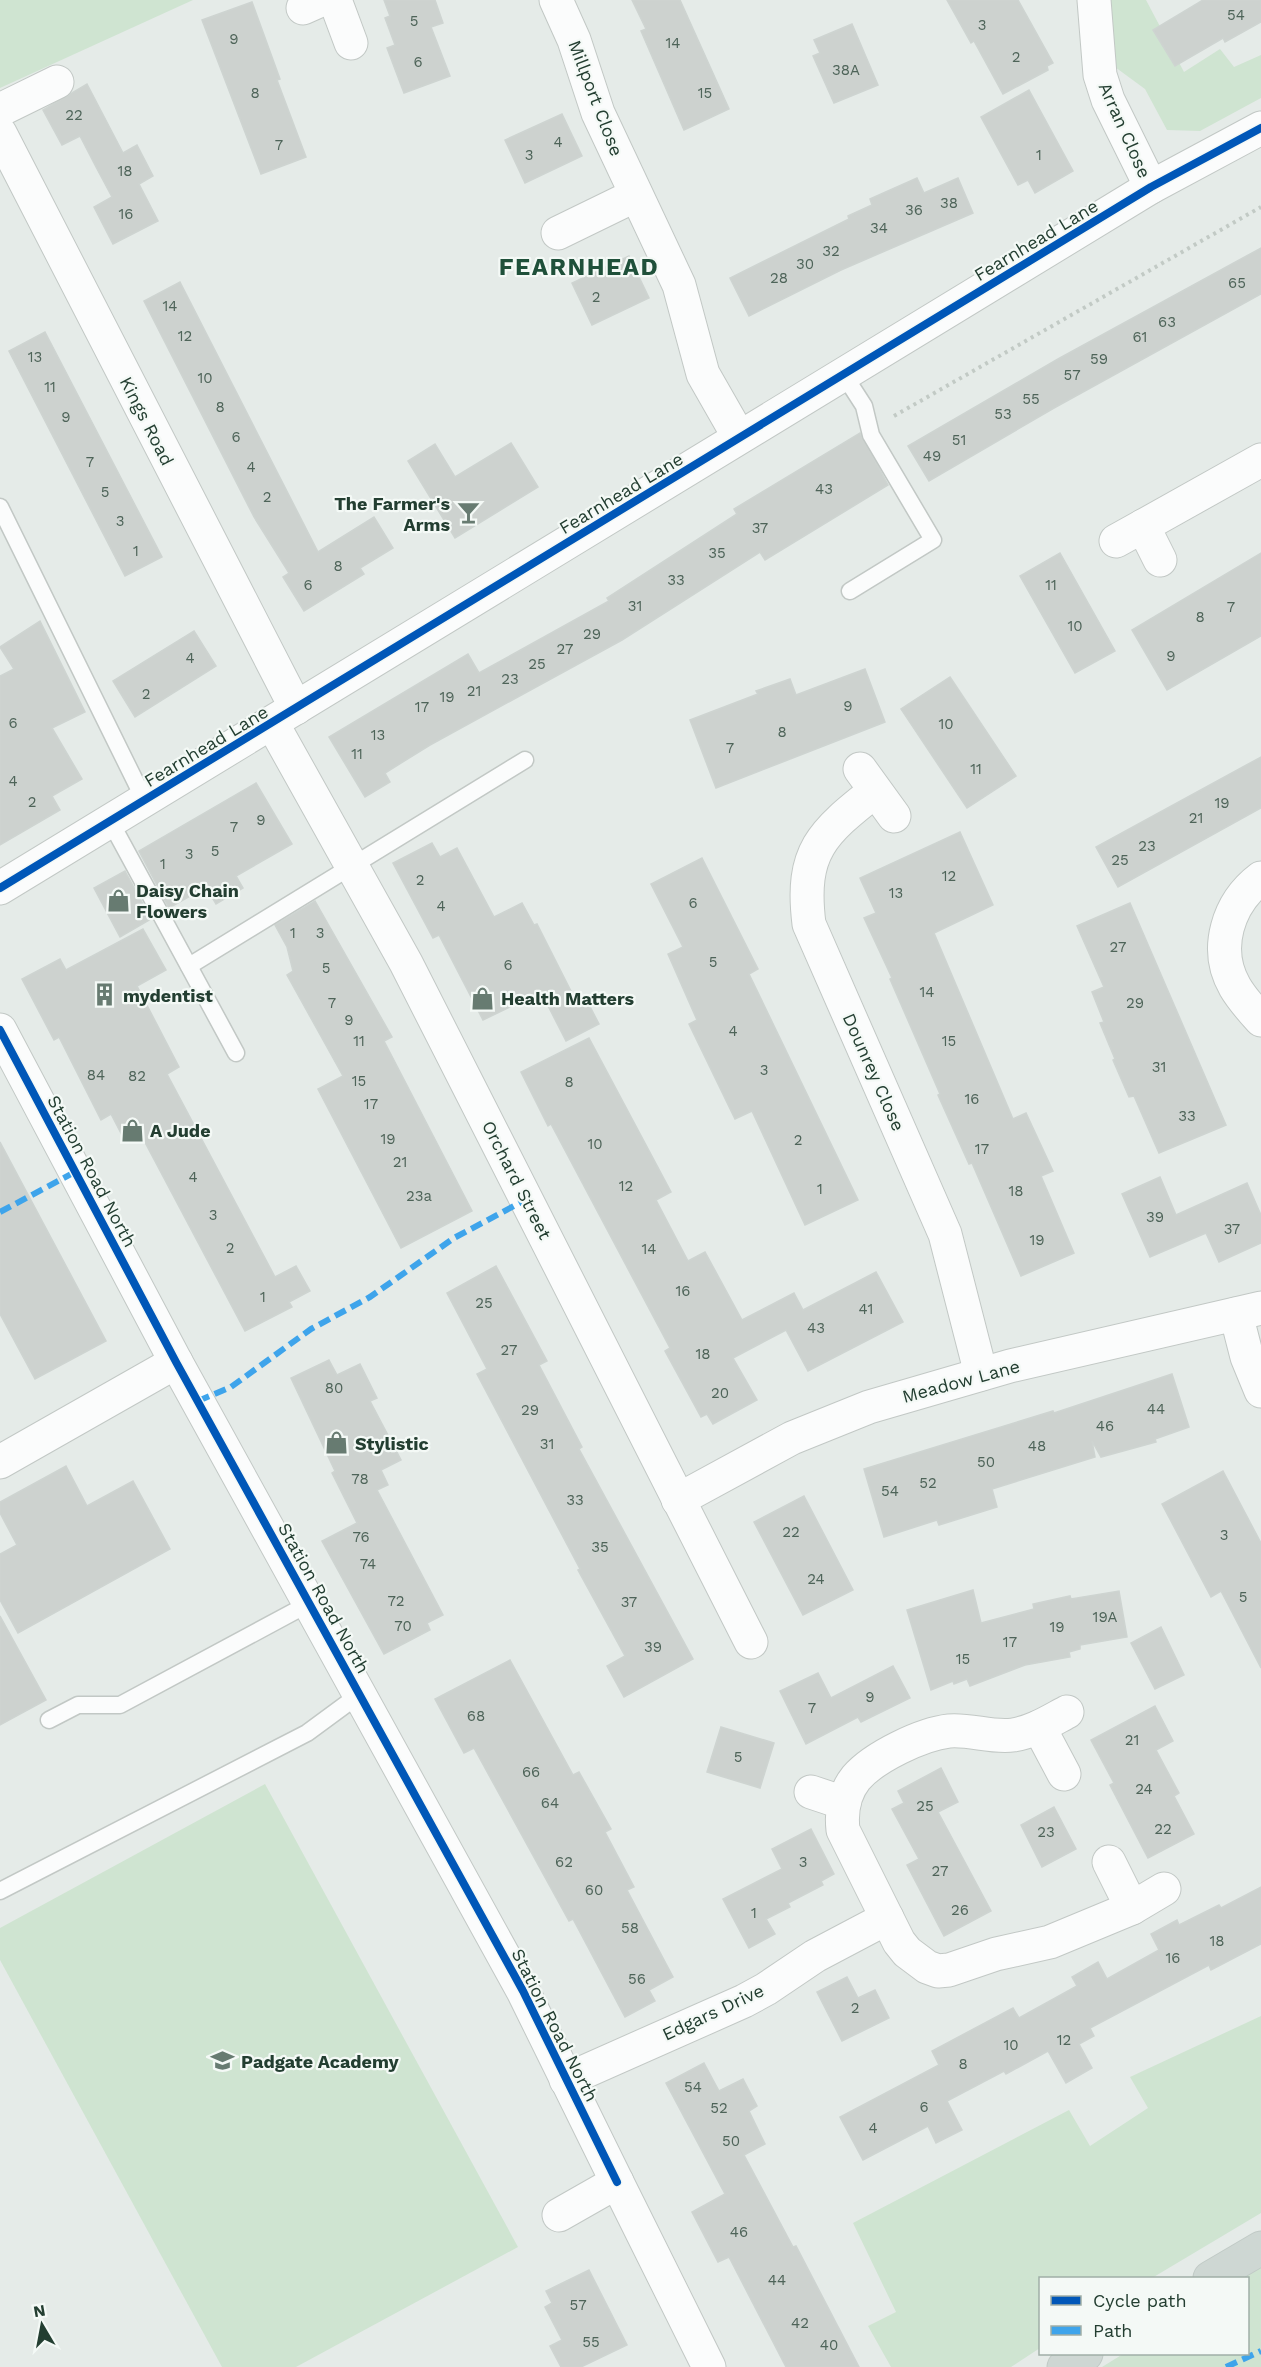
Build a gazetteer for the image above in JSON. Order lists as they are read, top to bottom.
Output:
{
  "streets": {
    "street": [
      "Millport Close",
      "Arran Close",
      "Fearnhead Lane",
      "Kings Road",
      "Dounrey Close",
      "Station Road North",
      "Orchard Street",
      "Meadow Lane",
      "Edgars Drive"
    ]
  },
  "crossings": [
    ["Millport Close", "Fearnhead Lane"],
    ["Arran Close", "Fearnhead Lane"],
    ["Fearnhead Lane", "Kings Road"],
    ["Fearnhead Lane", "Orchard Street"],
    ["Kings Road", "Orchard Street"],
    ["Dounrey Close", "Meadow Lane"],
    ["Station Road North", "Edgars Drive"],
    ["Orchard Street", "Meadow Lane"]
  ],
  "districts": ["FEARNHEAD"],
  "places": {
    "bar": ["The Farmer's Arms"],
    "shop": [
      "Daisy Chain Flowers",
      "Health Matters",
      "A Jude",
      "Stylistic"
    ],
    "building": ["mydentist"],
    "school or university": ["Padgate Academy"]
  },
  "house_numbers": [
    "54",
    "5",
    "3",
    "9",
    "14",
    "2",
    "6",
    "38A",
    "8",
    "15",
    "22",
    "4",
    "7",
    "3",
    "1",
    "18",
    "38",
    "36",
    "16",
    "34",
    "32",
    "30",
    "28",
    "65",
    "2",
    "14",
    "63",
    "12",
    "61",
    "13",
    "59",
    "57",
    "10",
    "11",
    "55",
    "8",
    "53",
    "9",
    "6",
    "51",
    "49",
    "7",
    "4",
    "43",
    "5",
    "2",
    "3",
    "37",
    "1",
    "35",
    "8",
    "33",
    "6",
    "11",
    "31",
    "7",
    "8",
    "10",
    "29",
    "27",
    "9",
    "4",
    "25",
    "23",
    "21",
    "2",
    "19",
    "9",
    "17",
    "6",
    "10",
    "8",
    "13",
    "7",
    "11",
    "11",
    "4",
    "2",
    "19",
    "21",
    "9",
    "7",
    "23",
    "5",
    "3",
    "25",
    "1",
    "12",
    "2",
    "13",
    "6",
    "4",
    "1",
    "3",
    "27",
    "5",
    "6",
    "5",
    "14",
    "7",
    "29",
    "9",
    "4",
    "11",
    "15",
    "31",
    "3",
    "84",
    "82",
    "15",
    "8",
    "16",
    "17",
    "33",
    "19",
    "2",
    "10",
    "17",
    "21",
    "4",
    "12",
    "1",
    "18",
    "23a",
    "3",
    "39",
    "37",
    "19",
    "2",
    "14",
    "16",
    "1",
    "25",
    "41",
    "43",
    "27",
    "18",
    "80",
    "20",
    "44",
    "29",
    "46",
    "31",
    "48",
    "50",
    "78",
    "52",
    "54",
    "33",
    "22",
    "3",
    "76",
    "35",
    "74",
    "24",
    "5",
    "72",
    "37",
    "19A",
    "70",
    "19",
    "17",
    "39",
    "15",
    "9",
    "7",
    "68",
    "21",
    "5",
    "66",
    "24",
    "64",
    "25",
    "22",
    "23",
    "62",
    "3",
    "27",
    "60",
    "26",
    "1",
    "58",
    "18",
    "16",
    "56",
    "2",
    "12",
    "10",
    "8",
    "54",
    "6",
    "52",
    "4",
    "50",
    "46",
    "44",
    "57",
    "42",
    "55",
    "40"
  ],
  "legend": ["Cycle path", "Path"],
  "north": "top"
}
